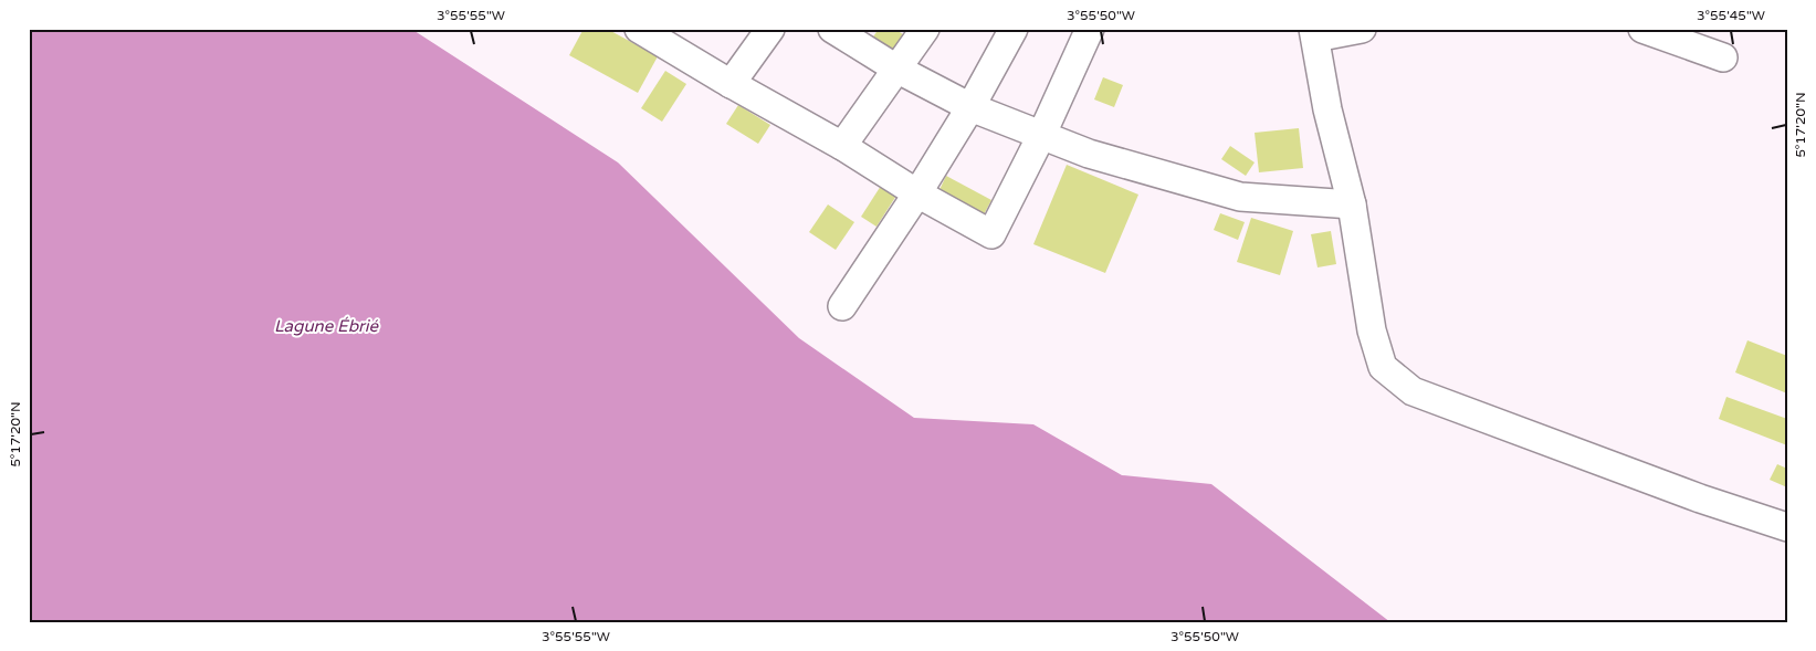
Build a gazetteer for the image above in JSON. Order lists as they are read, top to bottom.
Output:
{
  "water": ["Lagune Ébrié"],
  "coordinates": [
    "3°55'55\"W",
    "3°55'50\"W",
    "3°55'45\"W",
    "5°17'20\"N"
  ]
}
